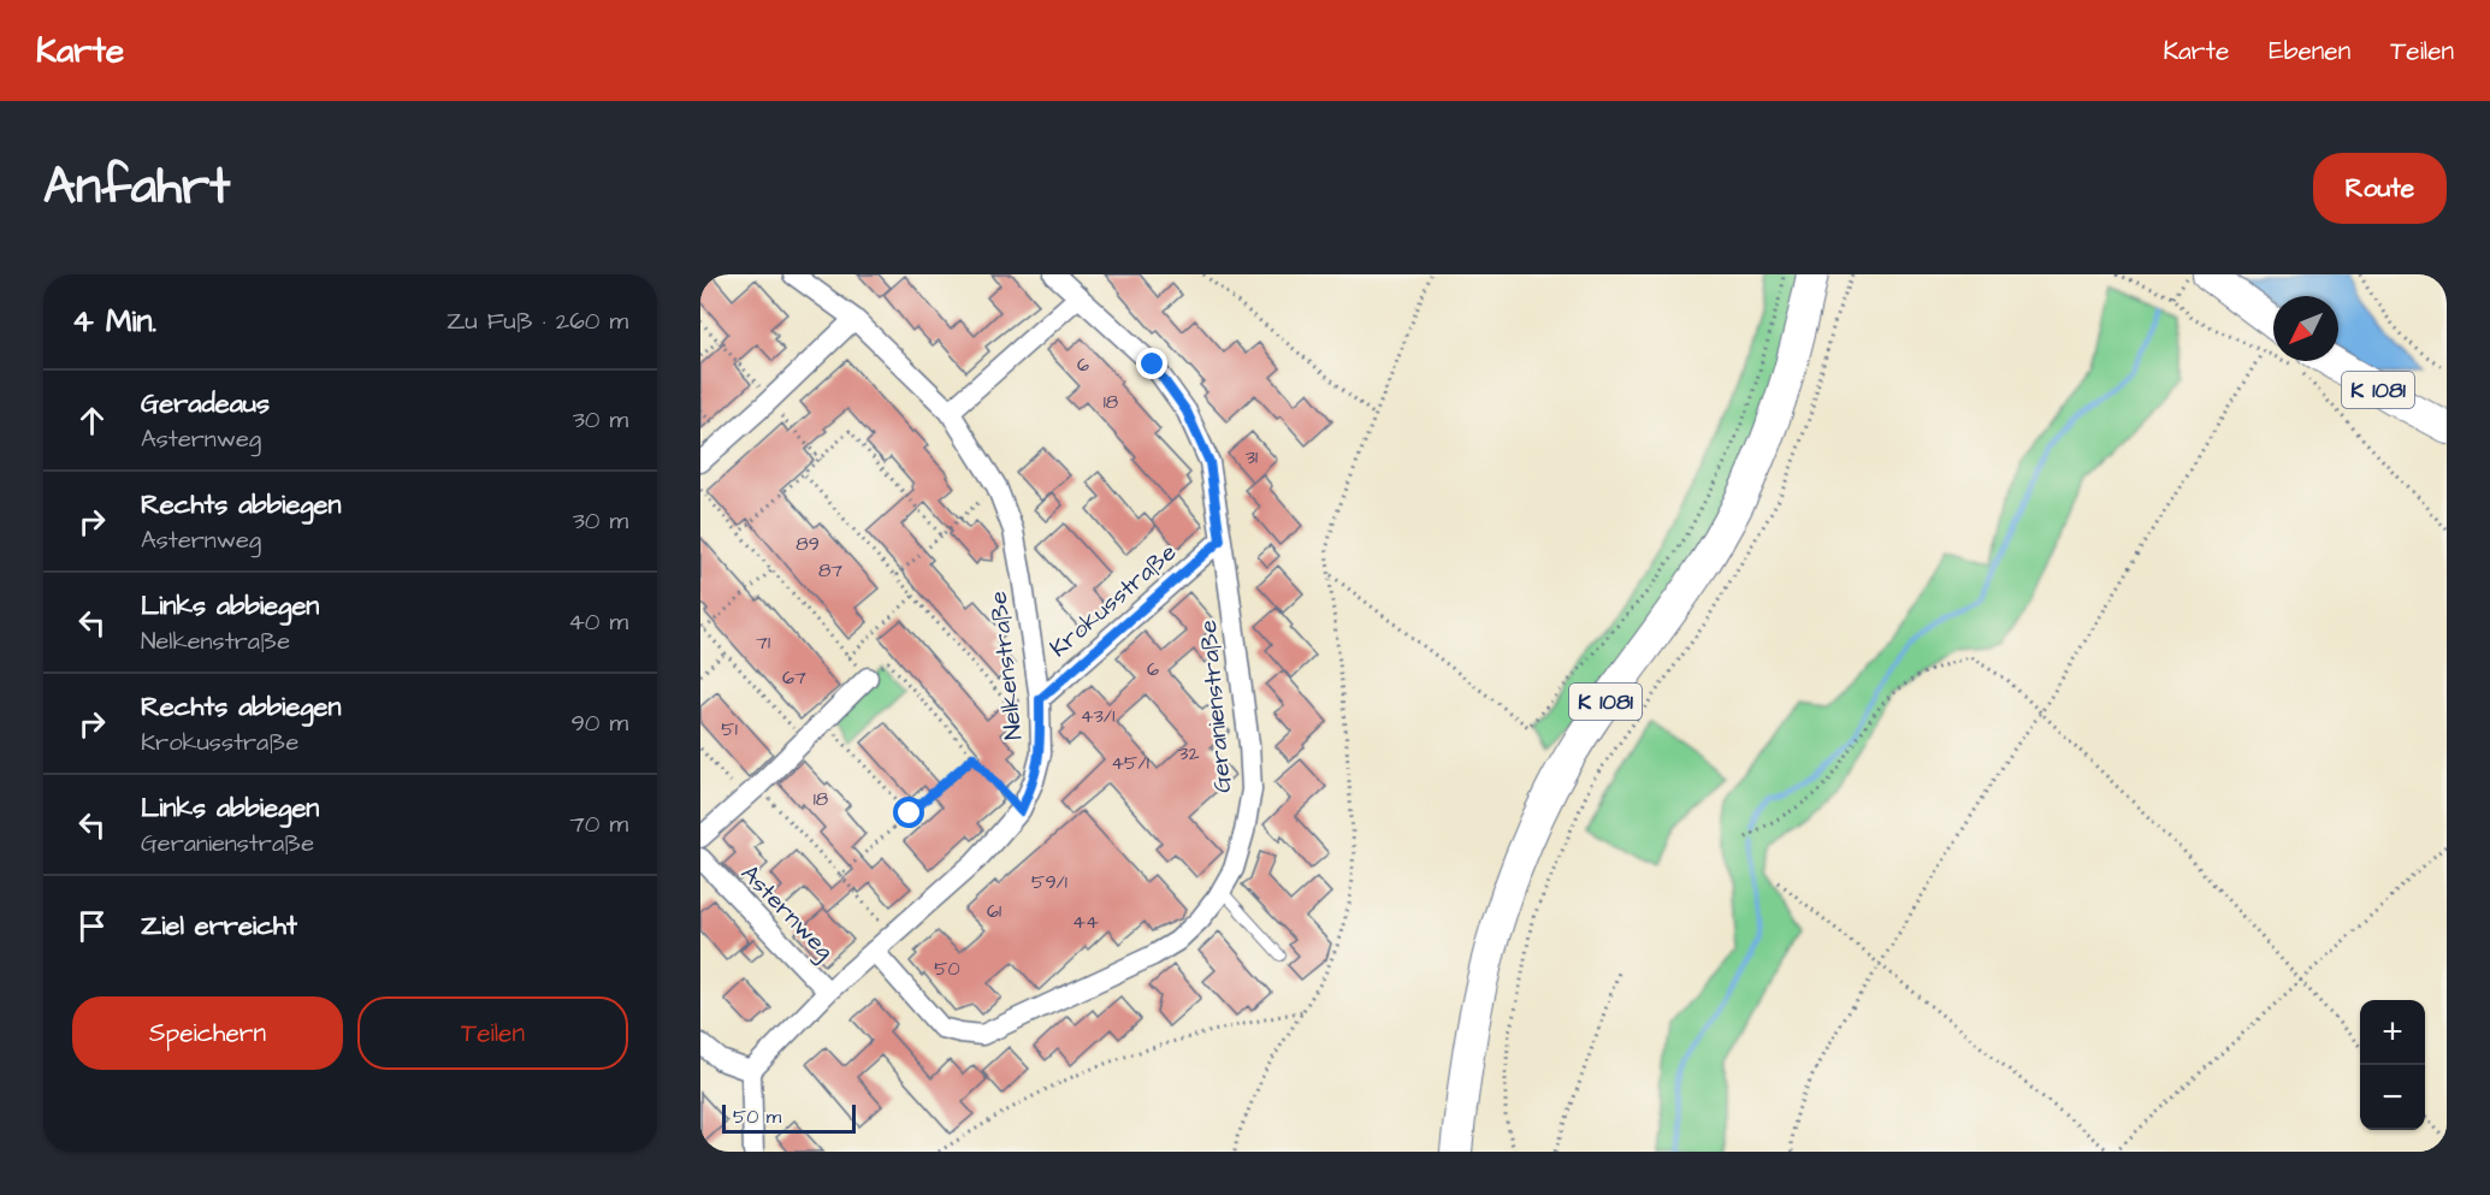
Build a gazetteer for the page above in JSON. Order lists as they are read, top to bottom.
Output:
{
  "streets": {
    "main road": ["K 1081"],
    "street": [
      "Krokusstraße",
      "Nelkenstraße",
      "Geranienstraße",
      "Asternweg"
    ]
  },
  "crossings": [
    ["Krokusstraße", "Nelkenstraße"],
    ["Krokusstraße", "Geranienstraße"],
    ["Nelkenstraße", "Geranienstraße"],
    ["Nelkenstraße", "Asternweg"]
  ],
  "house_numbers": [
    "6",
    "18",
    "31",
    "89",
    "87",
    "71",
    "6",
    "67",
    "43/1",
    "51",
    "32",
    "45/1",
    "18",
    "59/1",
    "61",
    "44",
    "50"
  ],
  "scale_bar": "50 m",
  "north": "bottom left",
  "page": {
    "header": "Karte",
    "nav": ["Karte", "Ebenen", "Teilen"],
    "title": "Anfahrt",
    "buttons": [
      "Route",
      ["Speichern", "Teilen"]
    ],
    "heading": ["4 Min.", "Zu Fuß · 260 m"],
    "list": [
      ["Geradeaus", "Asternweg", "30 m"],
      ["Rechts abbiegen", "Asternweg", "30 m"],
      ["Links abbiegen", "Nelkenstraße", "40 m"],
      ["Rechts abbiegen", "Krokusstraße", "90 m"],
      ["Links abbiegen", "Geranienstraße", "70 m"],
      "Ziel erreicht"
    ],
    "map_buttons": ["+", "−"],
    "scale": "50 m"
  }
}
